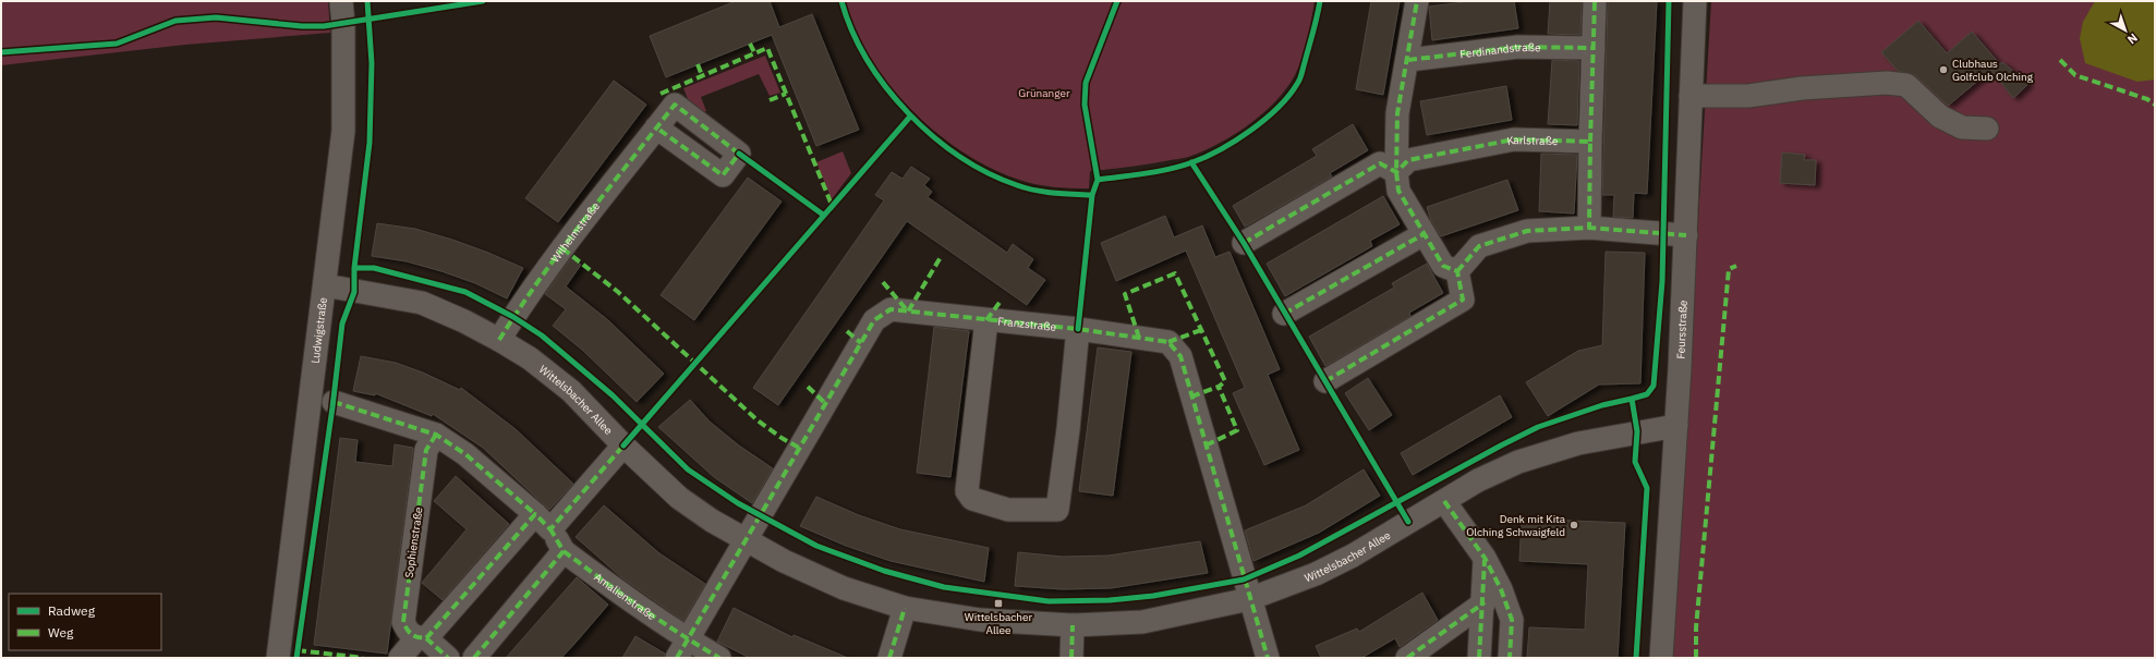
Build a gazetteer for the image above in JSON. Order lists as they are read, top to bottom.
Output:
{
  "streets": {
    "street": [
      "Ferdinandstraße",
      "Karlstraße",
      "Wilhelmstraße",
      "Franzstraße",
      "Ludwigstraße",
      "Feursstraße",
      "Wittelsbacher Allee",
      "Sophienstraße",
      "Amalienstraße"
    ]
  },
  "crossings": [
    ["Wilhelmstraße", "Wittelsbacher Allee"],
    ["Franzstraße", "Wittelsbacher Allee"],
    ["Ludwigstraße", "Wittelsbacher Allee"],
    ["Feursstraße", "Wittelsbacher Allee"]
  ],
  "parks": ["Grünanger"],
  "places": {
    "other": ["Clubhaus Golfclub Olching", "Denk mit Kita Olching Schwaigfeld"],
    "transit": ["Wittelsbacher Allee"]
  },
  "legend": ["Radweg", "Weg"],
  "north": "bottom right"
}
